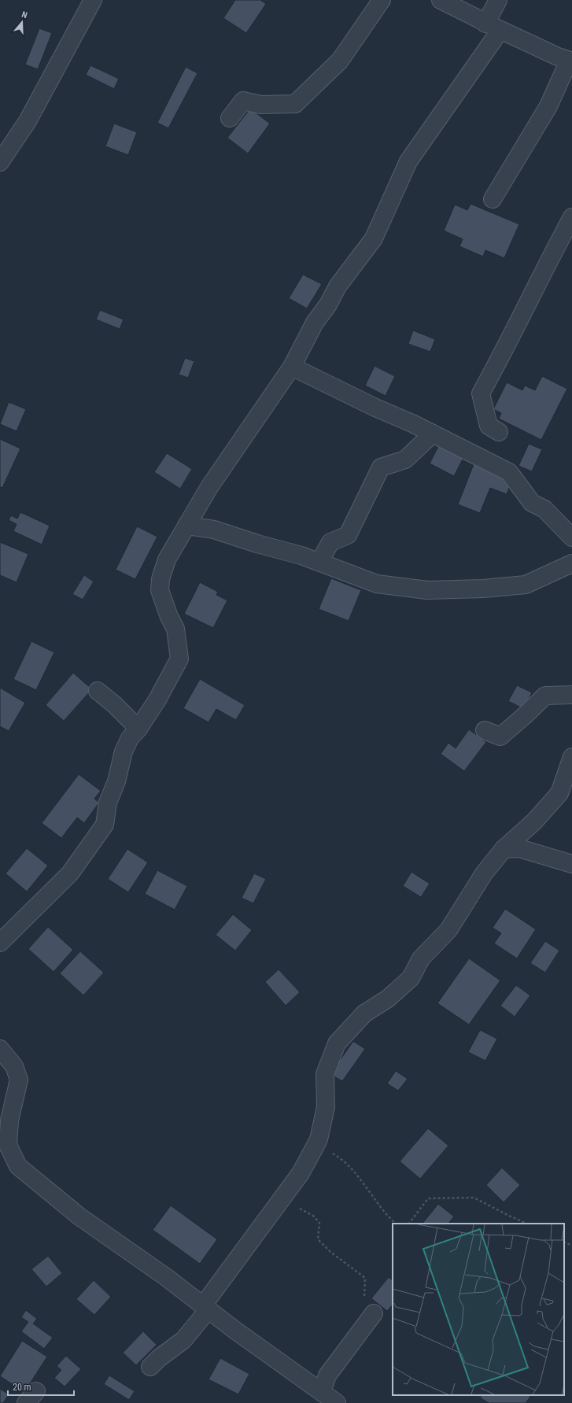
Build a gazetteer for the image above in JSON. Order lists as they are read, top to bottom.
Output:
{
  "scale_bar": "20 m",
  "north": "top"
}
